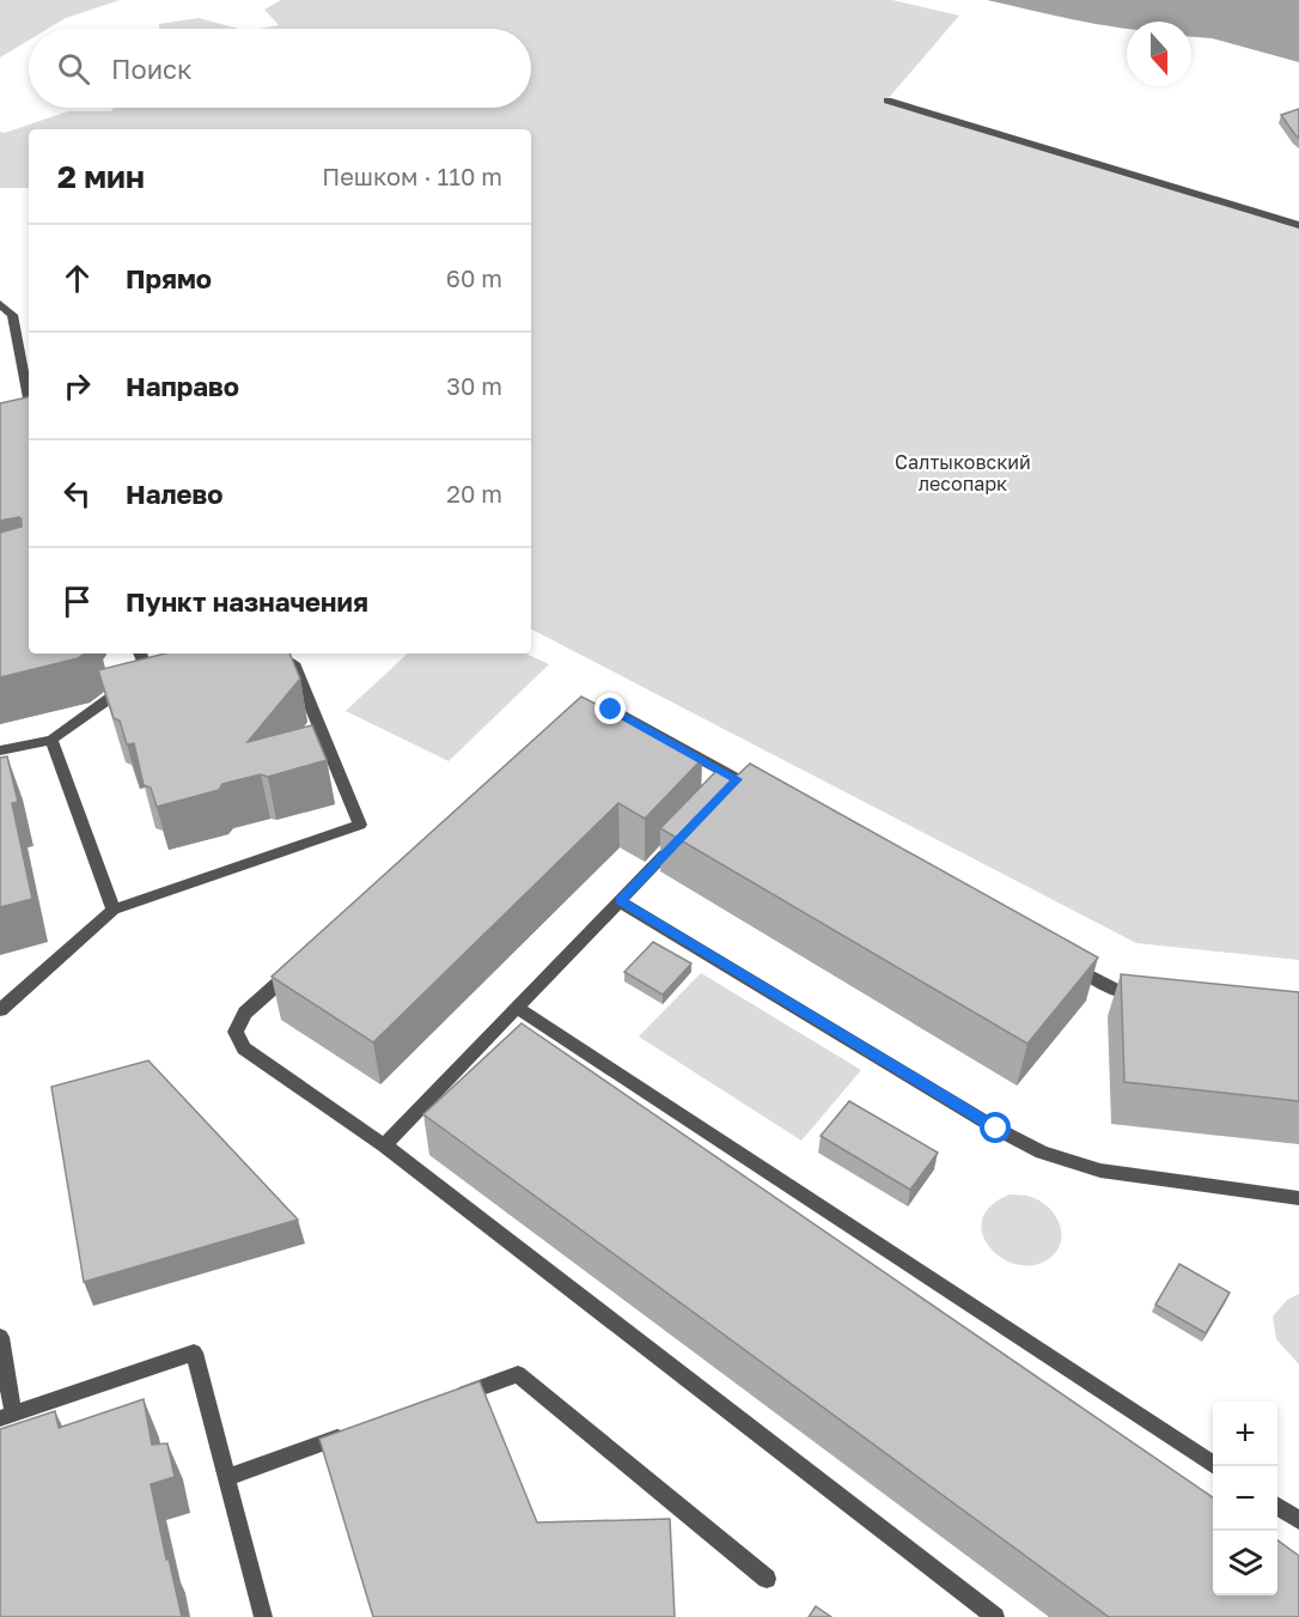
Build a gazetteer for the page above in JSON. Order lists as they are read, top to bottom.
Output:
{
  "parks": ["Салтыковский лесопарк"],
  "north": "bottom",
  "page": {
    "search": "Поиск",
    "heading": ["2 мин", "Пешком · 110 m"],
    "list": [
      ["Прямо", "60 m"],
      ["Направо", "30 m"],
      ["Налево", "20 m"],
      "Пункт назначения"
    ],
    "map_buttons": ["+", "−"]
  }
}
